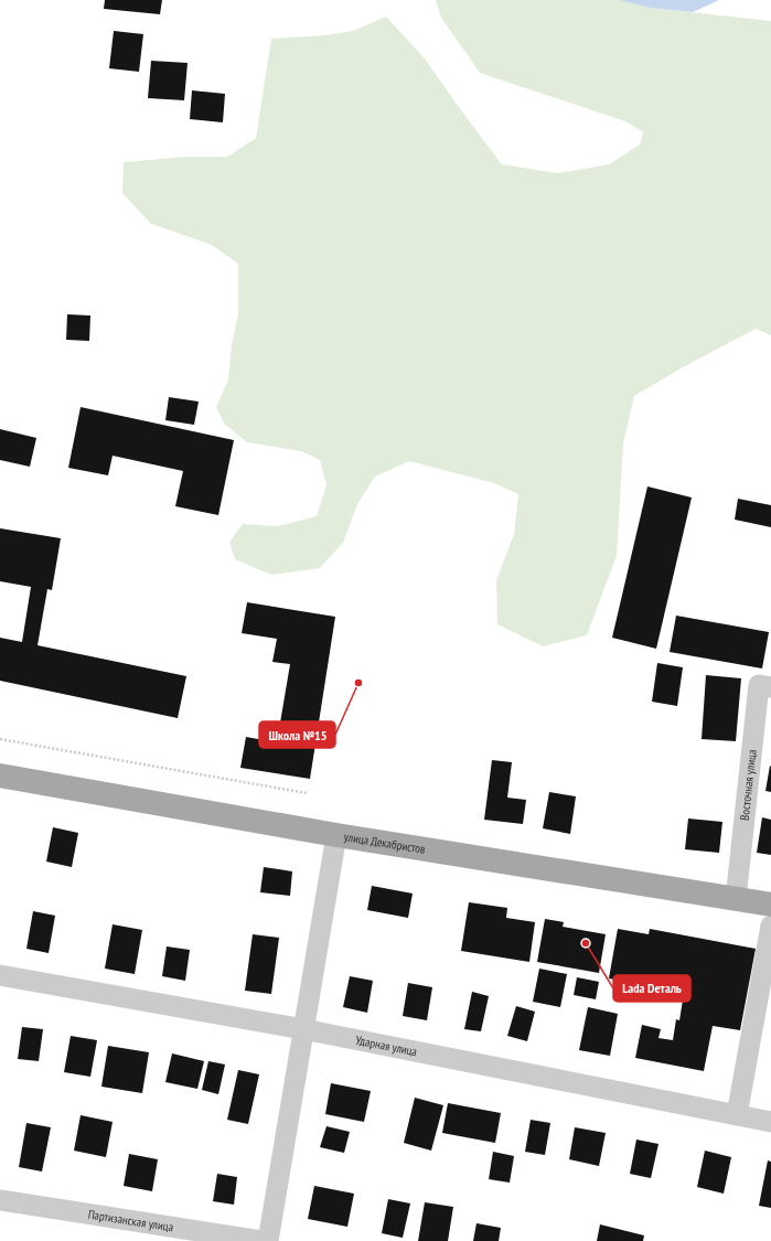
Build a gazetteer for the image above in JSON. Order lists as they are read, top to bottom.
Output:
{
  "streets": {
    "main road": ["улица Декабристов"],
    "street": ["Восточная улица", "Ударная улица", "Партизанская улица"]
  },
  "crossings": [
    ["Восточная улица", "улица Декабристов"]
  ],
  "places": ["Школа №15", "Lada Dеталь"]
}
